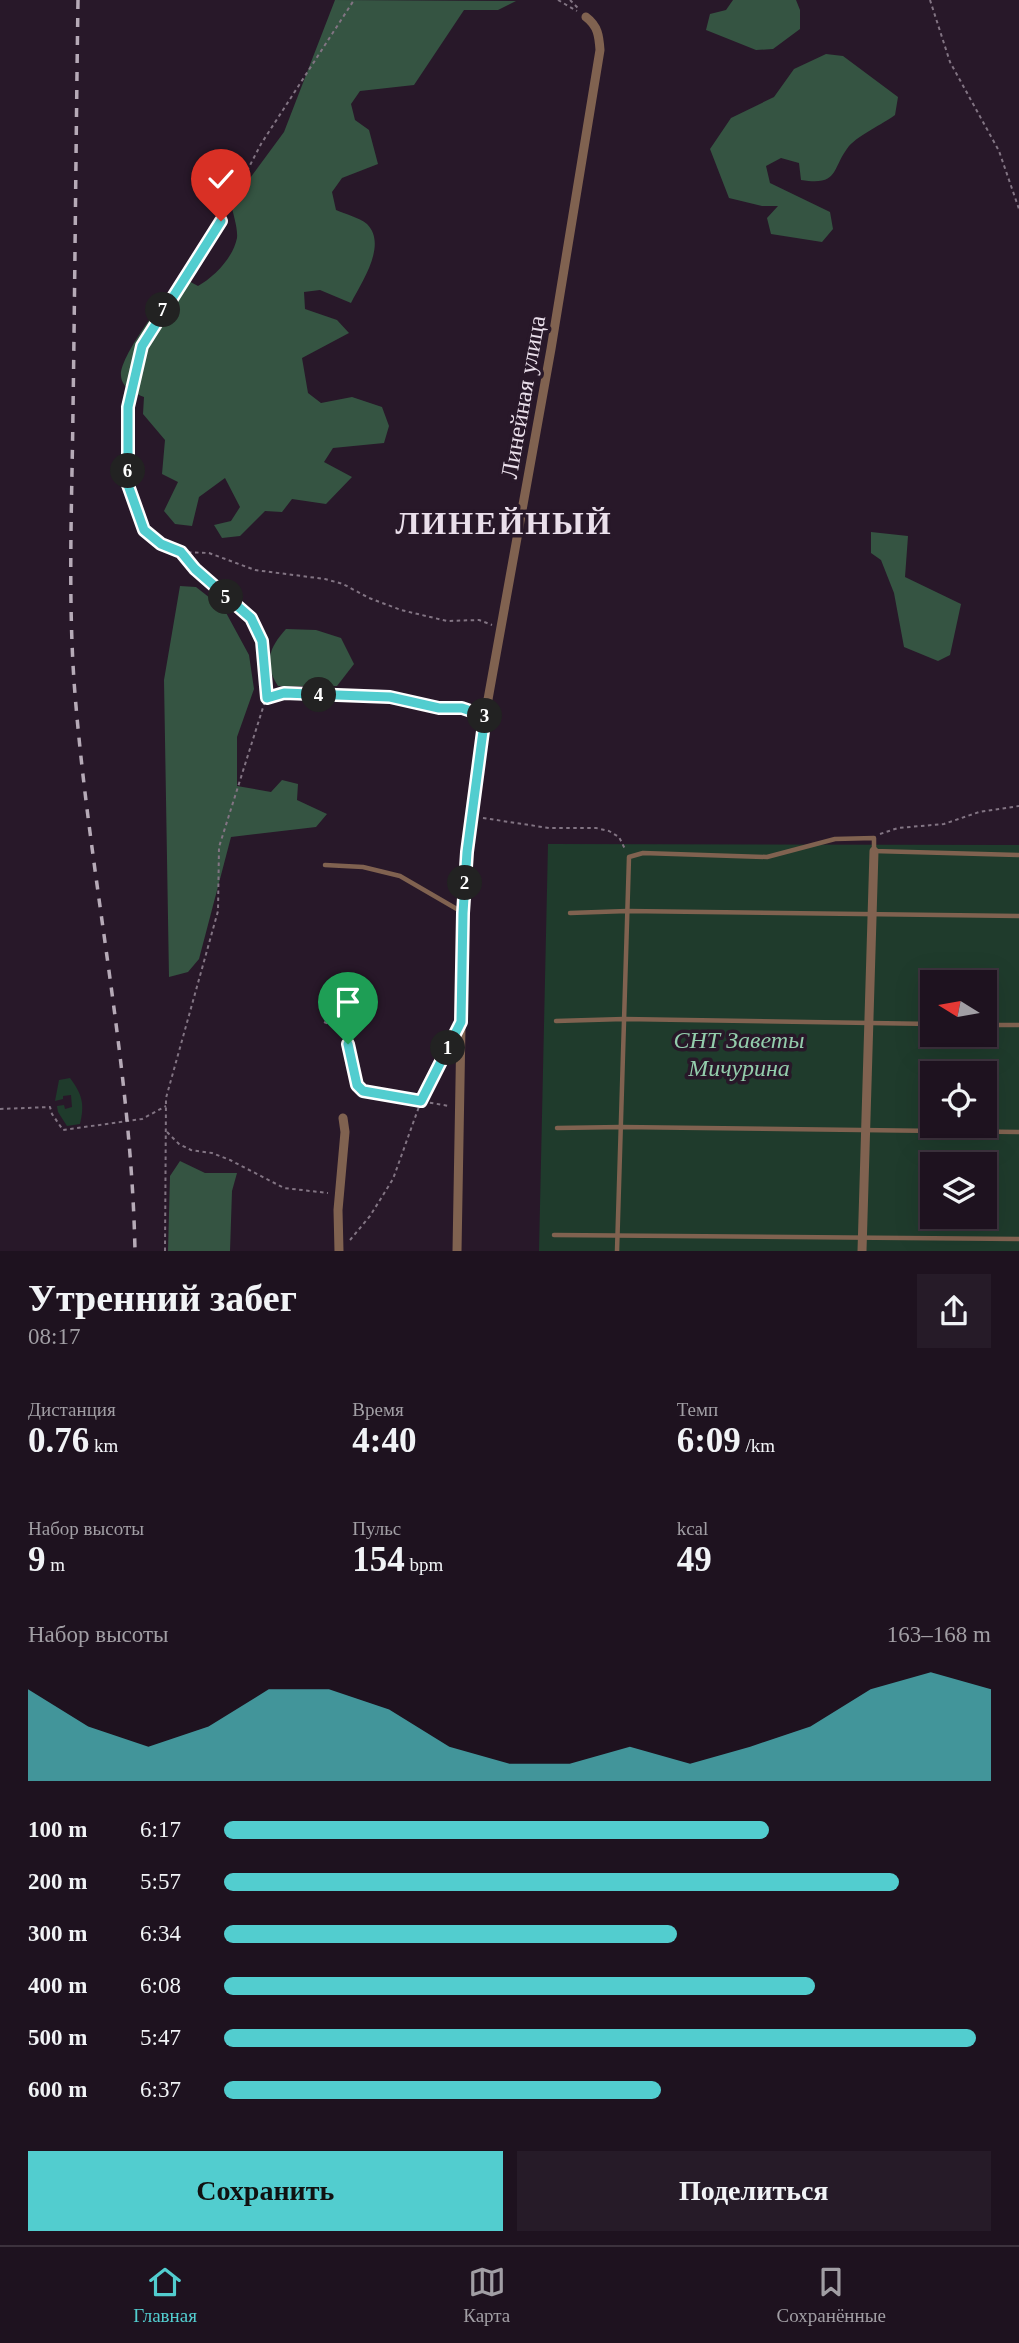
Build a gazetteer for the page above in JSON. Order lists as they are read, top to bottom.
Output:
{
  "streets": {
    "street": ["Линейная улица"]
  },
  "districts": ["ЛИНЕЙНЫЙ"],
  "parks": ["СНТ Заветы Мичурина"],
  "north": "left",
  "page": {
    "pins": [
      "7",
      "6",
      "5",
      "4",
      "3",
      "2",
      "1"
    ],
    "heading": ["Утренний забег", "08:17"],
    "stats": [
      ["Дистанция", "0.76 km"],
      ["Время", "4:40"],
      ["Темп", "6:09 /km"],
      ["Набор высоты", "9 m"],
      ["Пульс", "154 bpm"],
      ["kcal", "49"]
    ],
    "chart": ["Набор высоты", "163–168 m"],
    "list": [
      {
        "name": "100 m",
        "note": "6:17"
      },
      {
        "name": "200 m",
        "note": "5:57"
      },
      {
        "name": "300 m",
        "note": "6:34"
      },
      {
        "name": "400 m",
        "note": "6:08"
      },
      {
        "name": "500 m",
        "note": "5:47"
      },
      {
        "name": "600 m",
        "note": "6:37"
      }
    ],
    "buttons": ["Сохранить", "Поделиться"],
    "tabs": ["Главная", "Карта", "Сохранённые"]
  }
}
